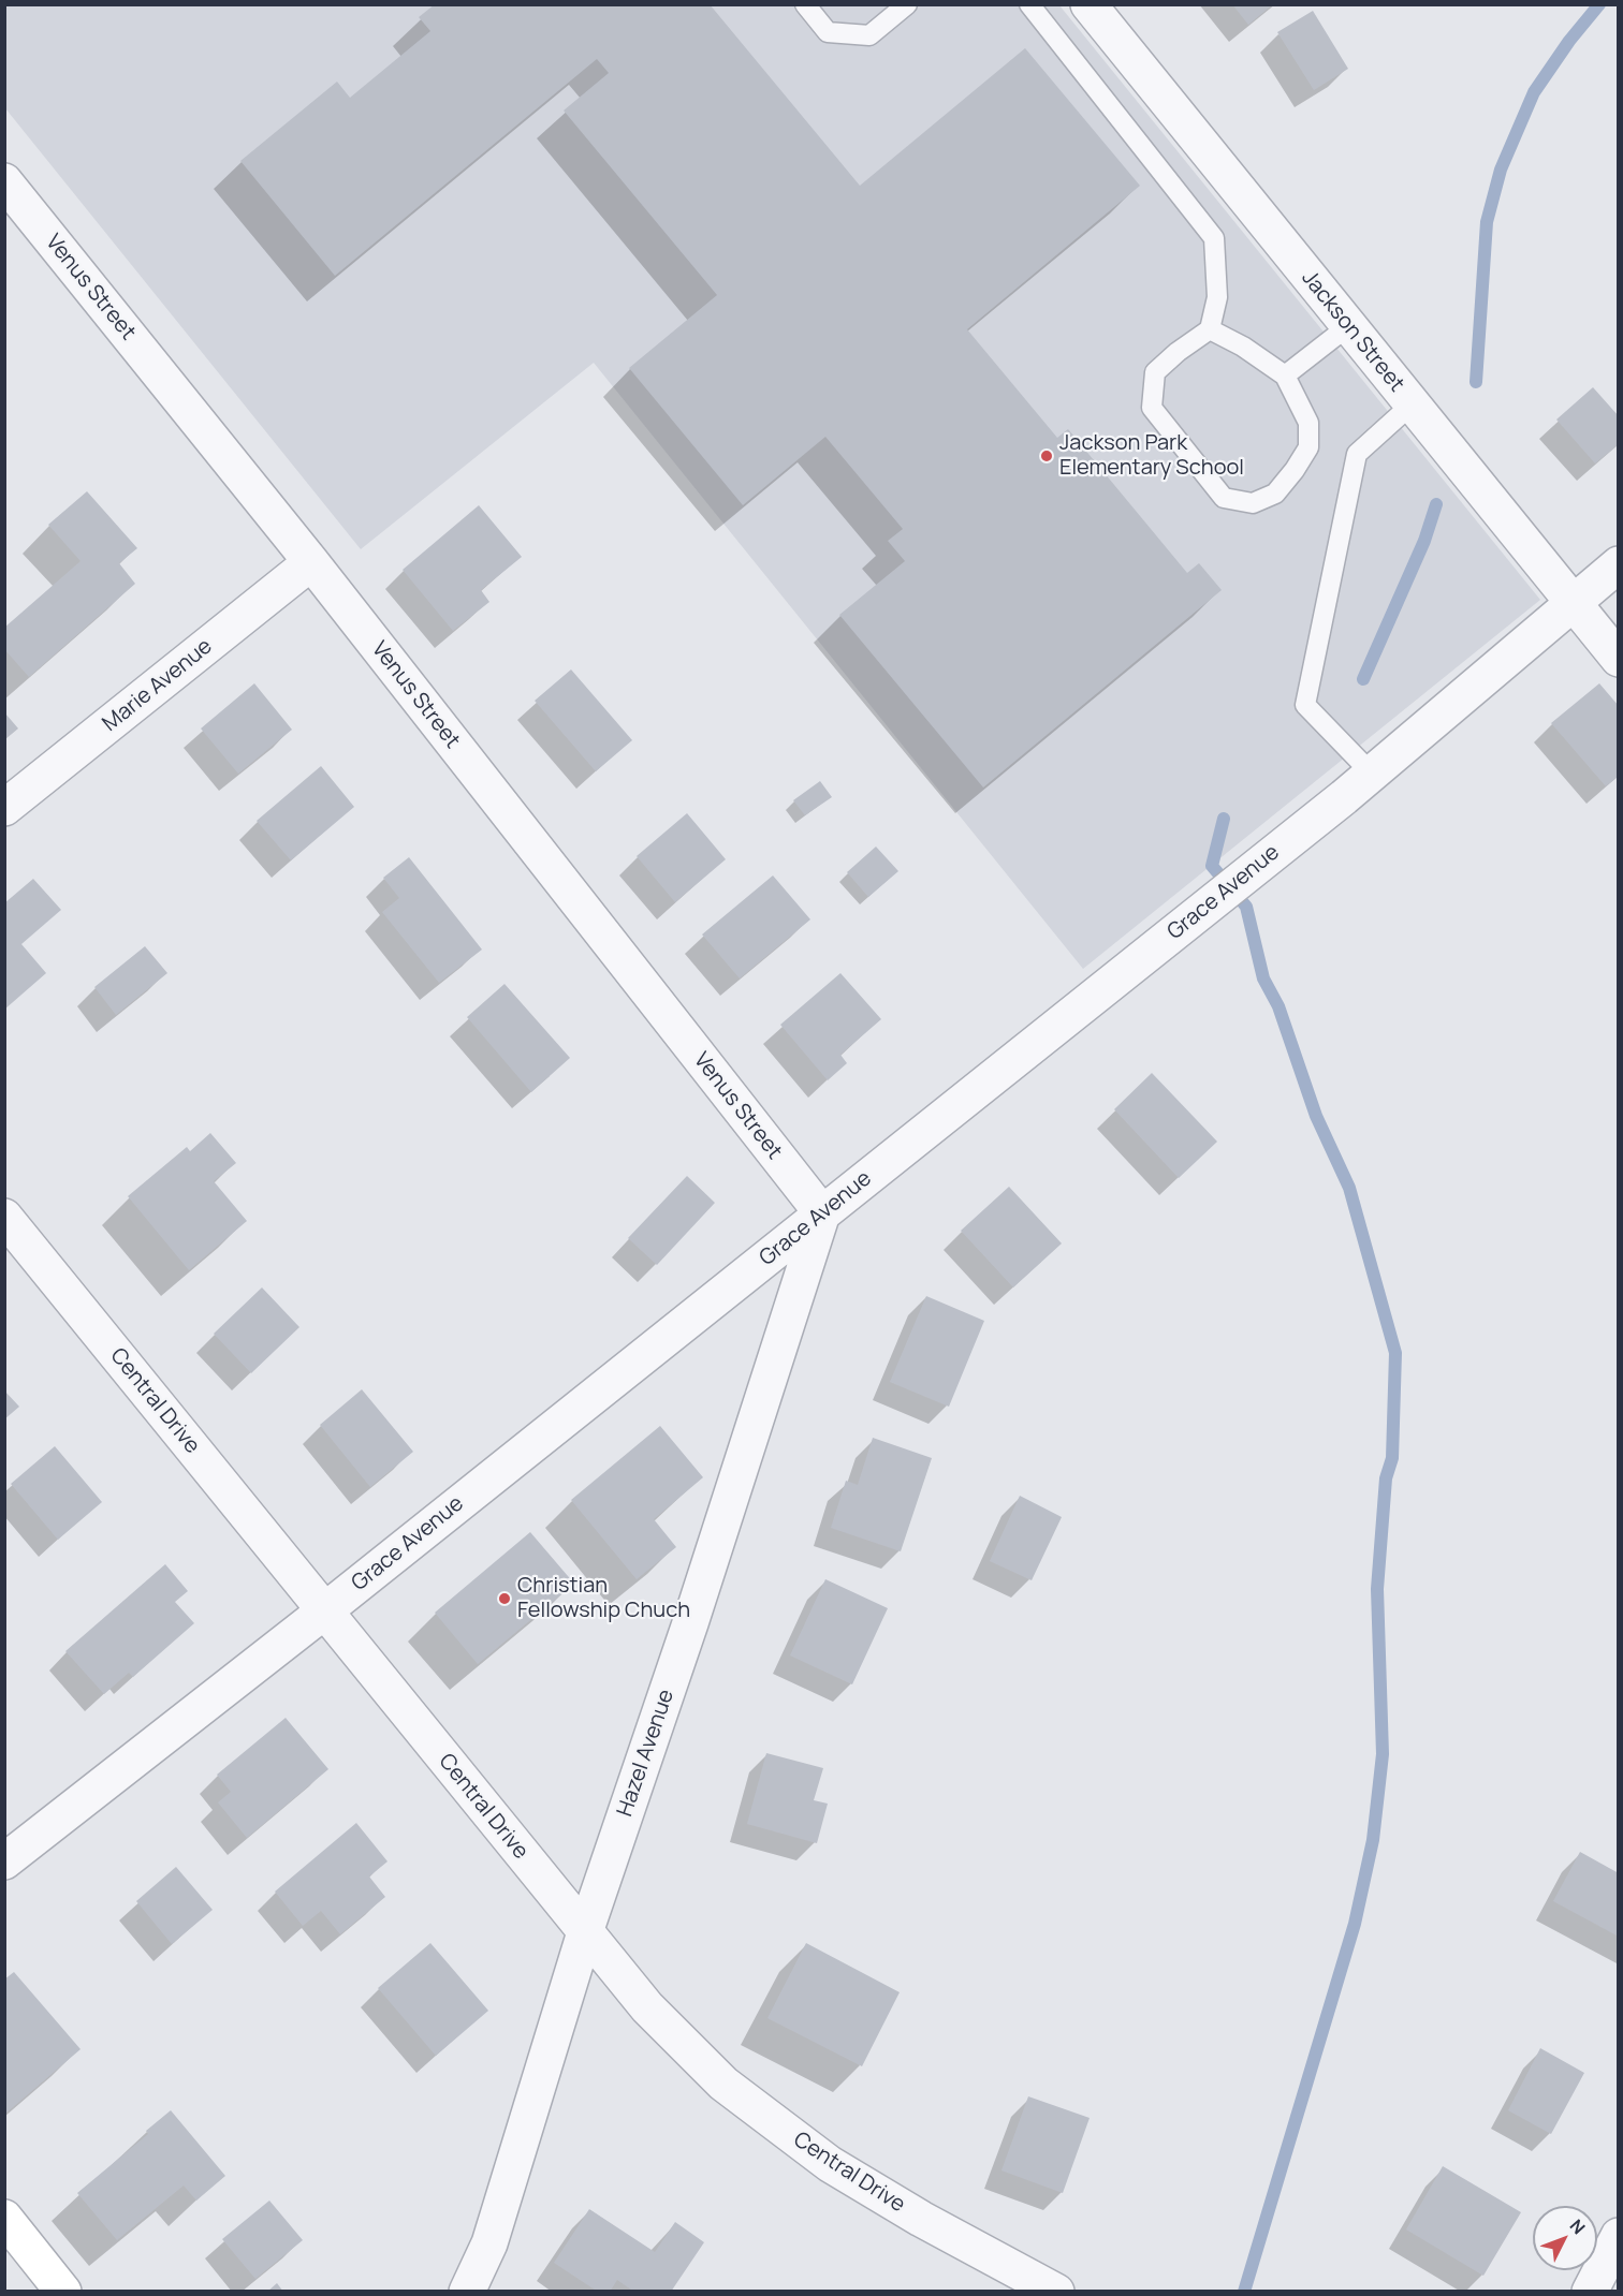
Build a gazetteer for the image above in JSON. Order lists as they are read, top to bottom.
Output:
{
  "streets": {
    "street": [
      "Venus Street",
      "Jackson Street",
      "Marie Avenue",
      "Grace Avenue",
      "Central Drive",
      "Hazel Avenue"
    ]
  },
  "crossings": [
    ["Venus Street", "Marie Avenue"],
    ["Venus Street", "Grace Avenue"],
    ["Venus Street", "Hazel Avenue"],
    ["Jackson Street", "Grace Avenue"],
    ["Grace Avenue", "Central Drive"],
    ["Grace Avenue", "Hazel Avenue"],
    ["Central Drive", "Hazel Avenue"]
  ],
  "places": ["Jackson Park Elementary School", "Christian Fellowship Chuch"],
  "north": "top right"
}
